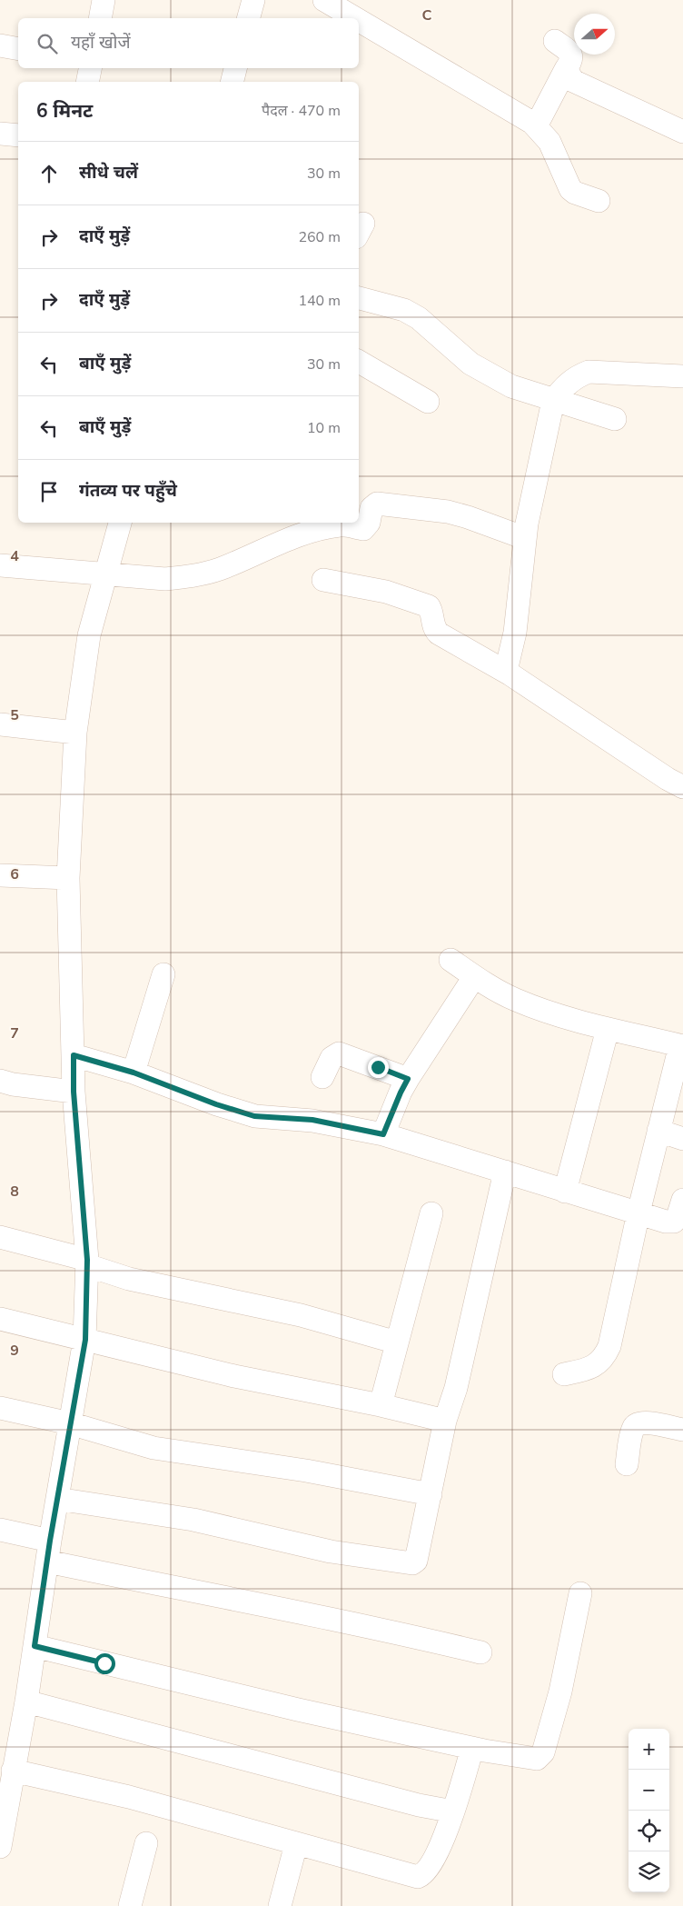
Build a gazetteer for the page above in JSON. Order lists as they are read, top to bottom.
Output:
{
  "north": "right",
  "page": {
    "search": "यहाँ खोजें",
    "heading": ["6 मिनट", "पैदल · 470 m"],
    "list": [
      ["सीधे चलें", "30 m"],
      ["दाएँ मुड़ें", "260 m"],
      ["दाएँ मुड़ें", "140 m"],
      ["बाएँ मुड़ें", "30 m"],
      ["बाएँ मुड़ें", "10 m"],
      "गंतव्य पर पहुँचे"
    ],
    "map_buttons": ["+", "−"]
  },
  "grid": {
    "columns": ["C"],
    "rows": [
      "4",
      "5",
      "6",
      "7",
      "8",
      "9"
    ]
  }
}
